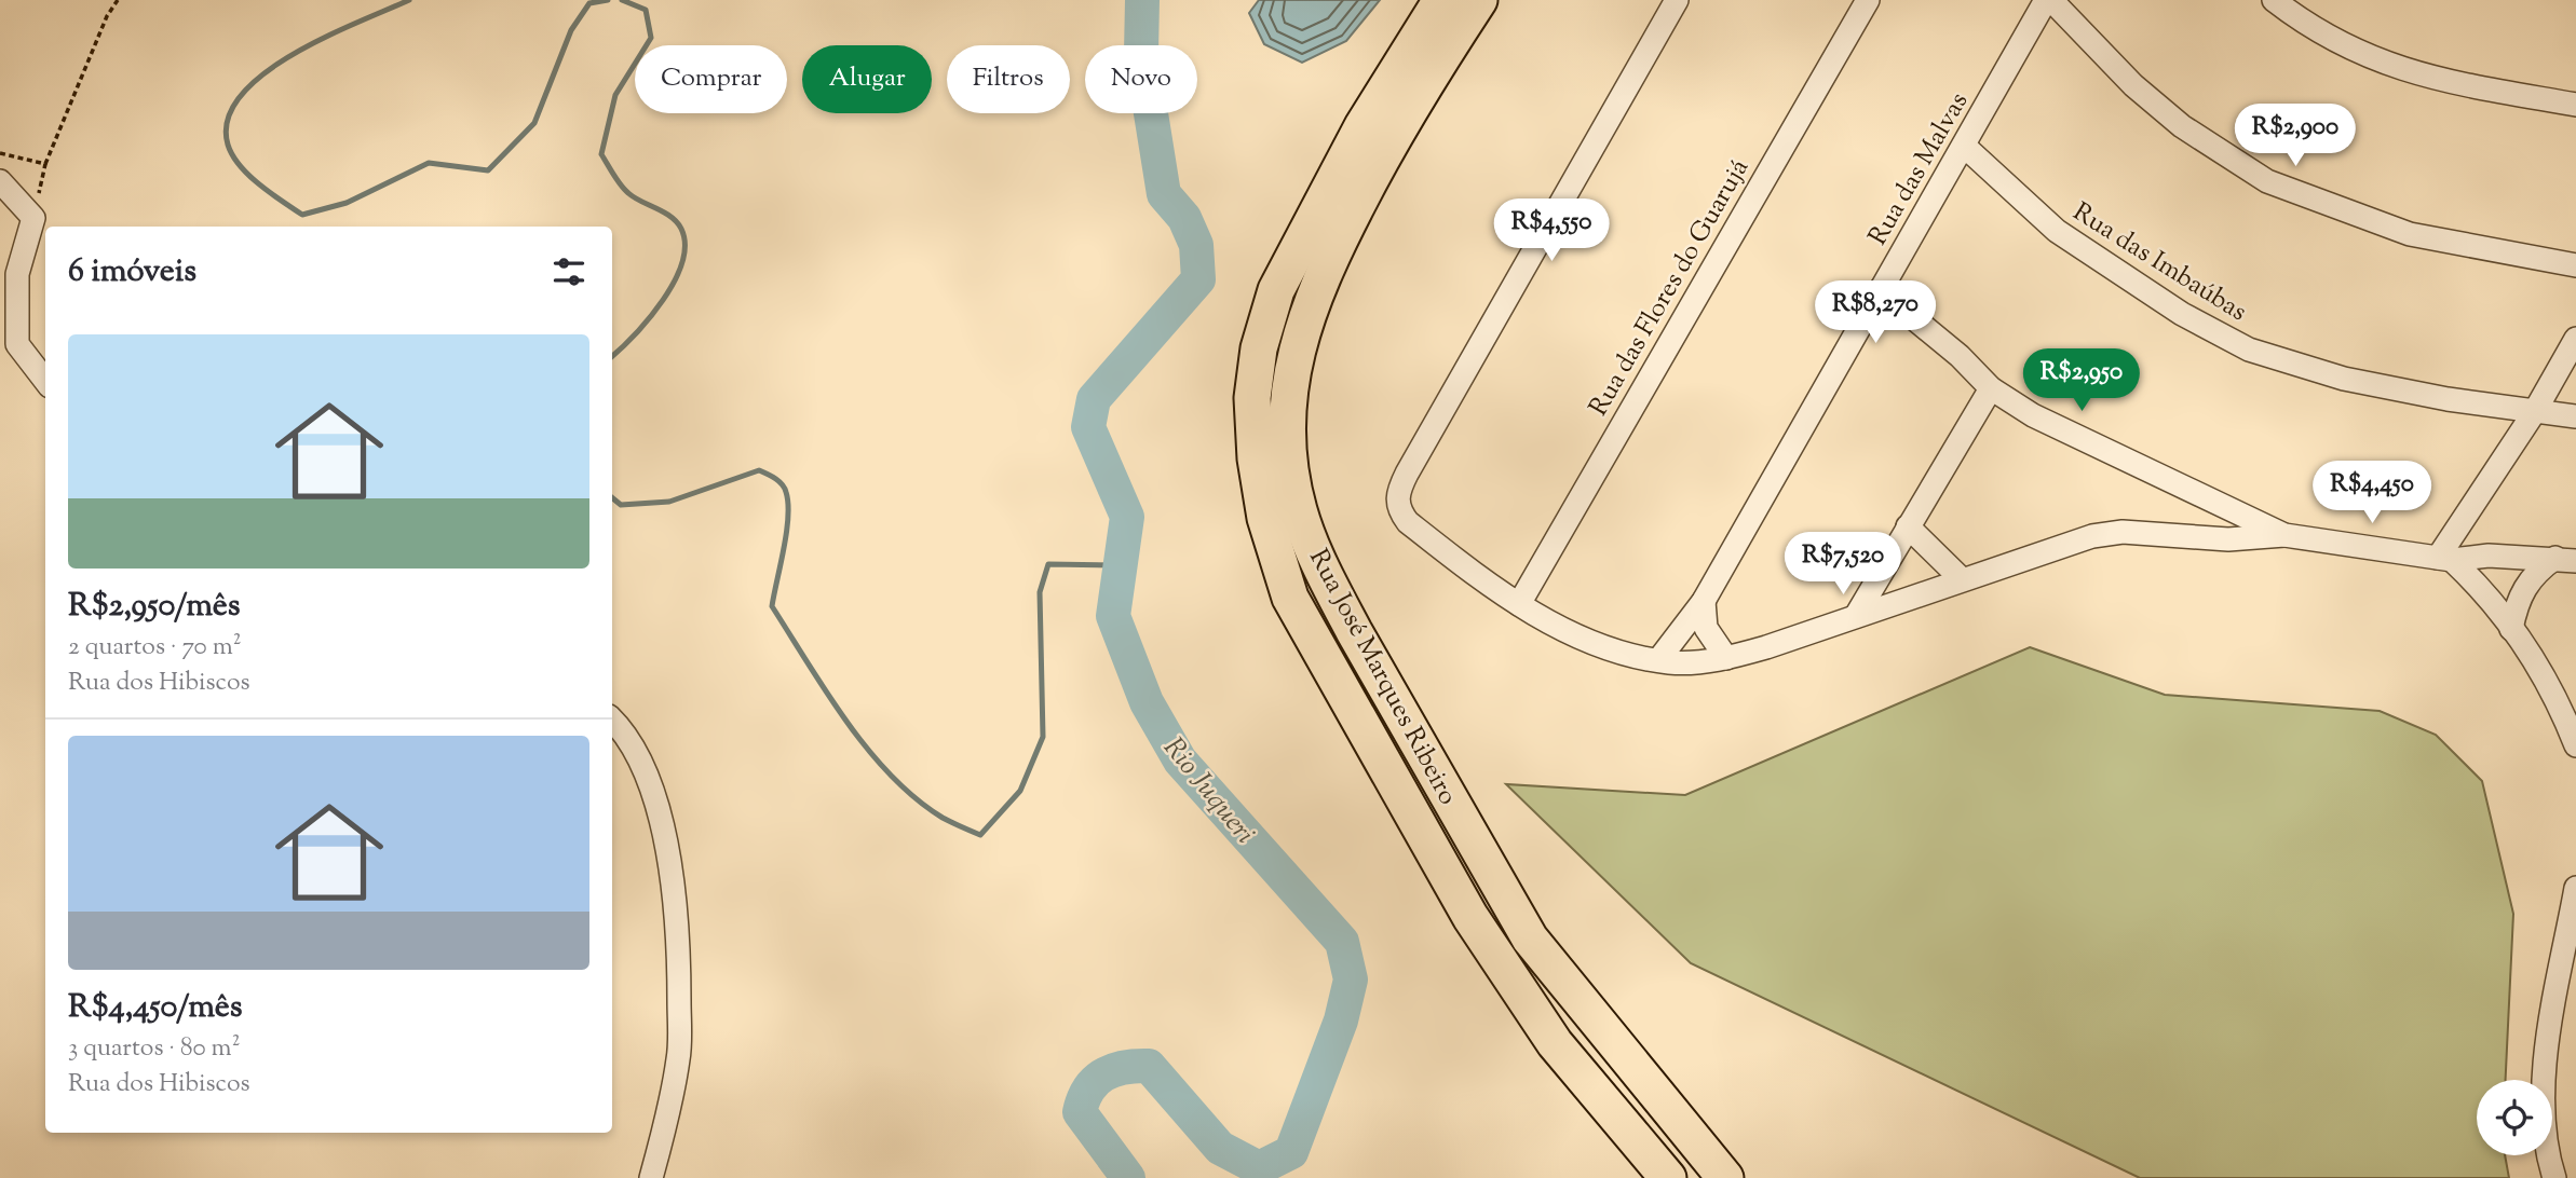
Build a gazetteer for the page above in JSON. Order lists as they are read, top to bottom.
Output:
{
  "streets": {
    "main road": ["Rua José Marques Ribeiro"],
    "street": ["Rua das Malvas", "Rua das Imbaúbas", "Rua das Flores do Guarujá"]
  },
  "crossings": [
    ["Rua das Malvas", "Rua das Imbaúbas"]
  ],
  "water": ["Rio Juqueri"],
  "page": {
    "chip": [
      "Comprar",
      "Alugar",
      "Filtros",
      "Novo"
    ],
    "price": [
      "R$2,900",
      "R$4,550",
      "R$8,270",
      "R$2,950",
      "R$4,450",
      "R$7,520"
    ],
    "heading": "6 imóveis",
    "list": [
      {
        "name": "R$2,950/mês",
        "note": "2 quartos · 70 m² · Rua dos Hibiscos"
      },
      {
        "name": "R$4,450/mês",
        "note": "3 quartos · 80 m² · Rua dos Hibiscos"
      }
    ]
  }
}
